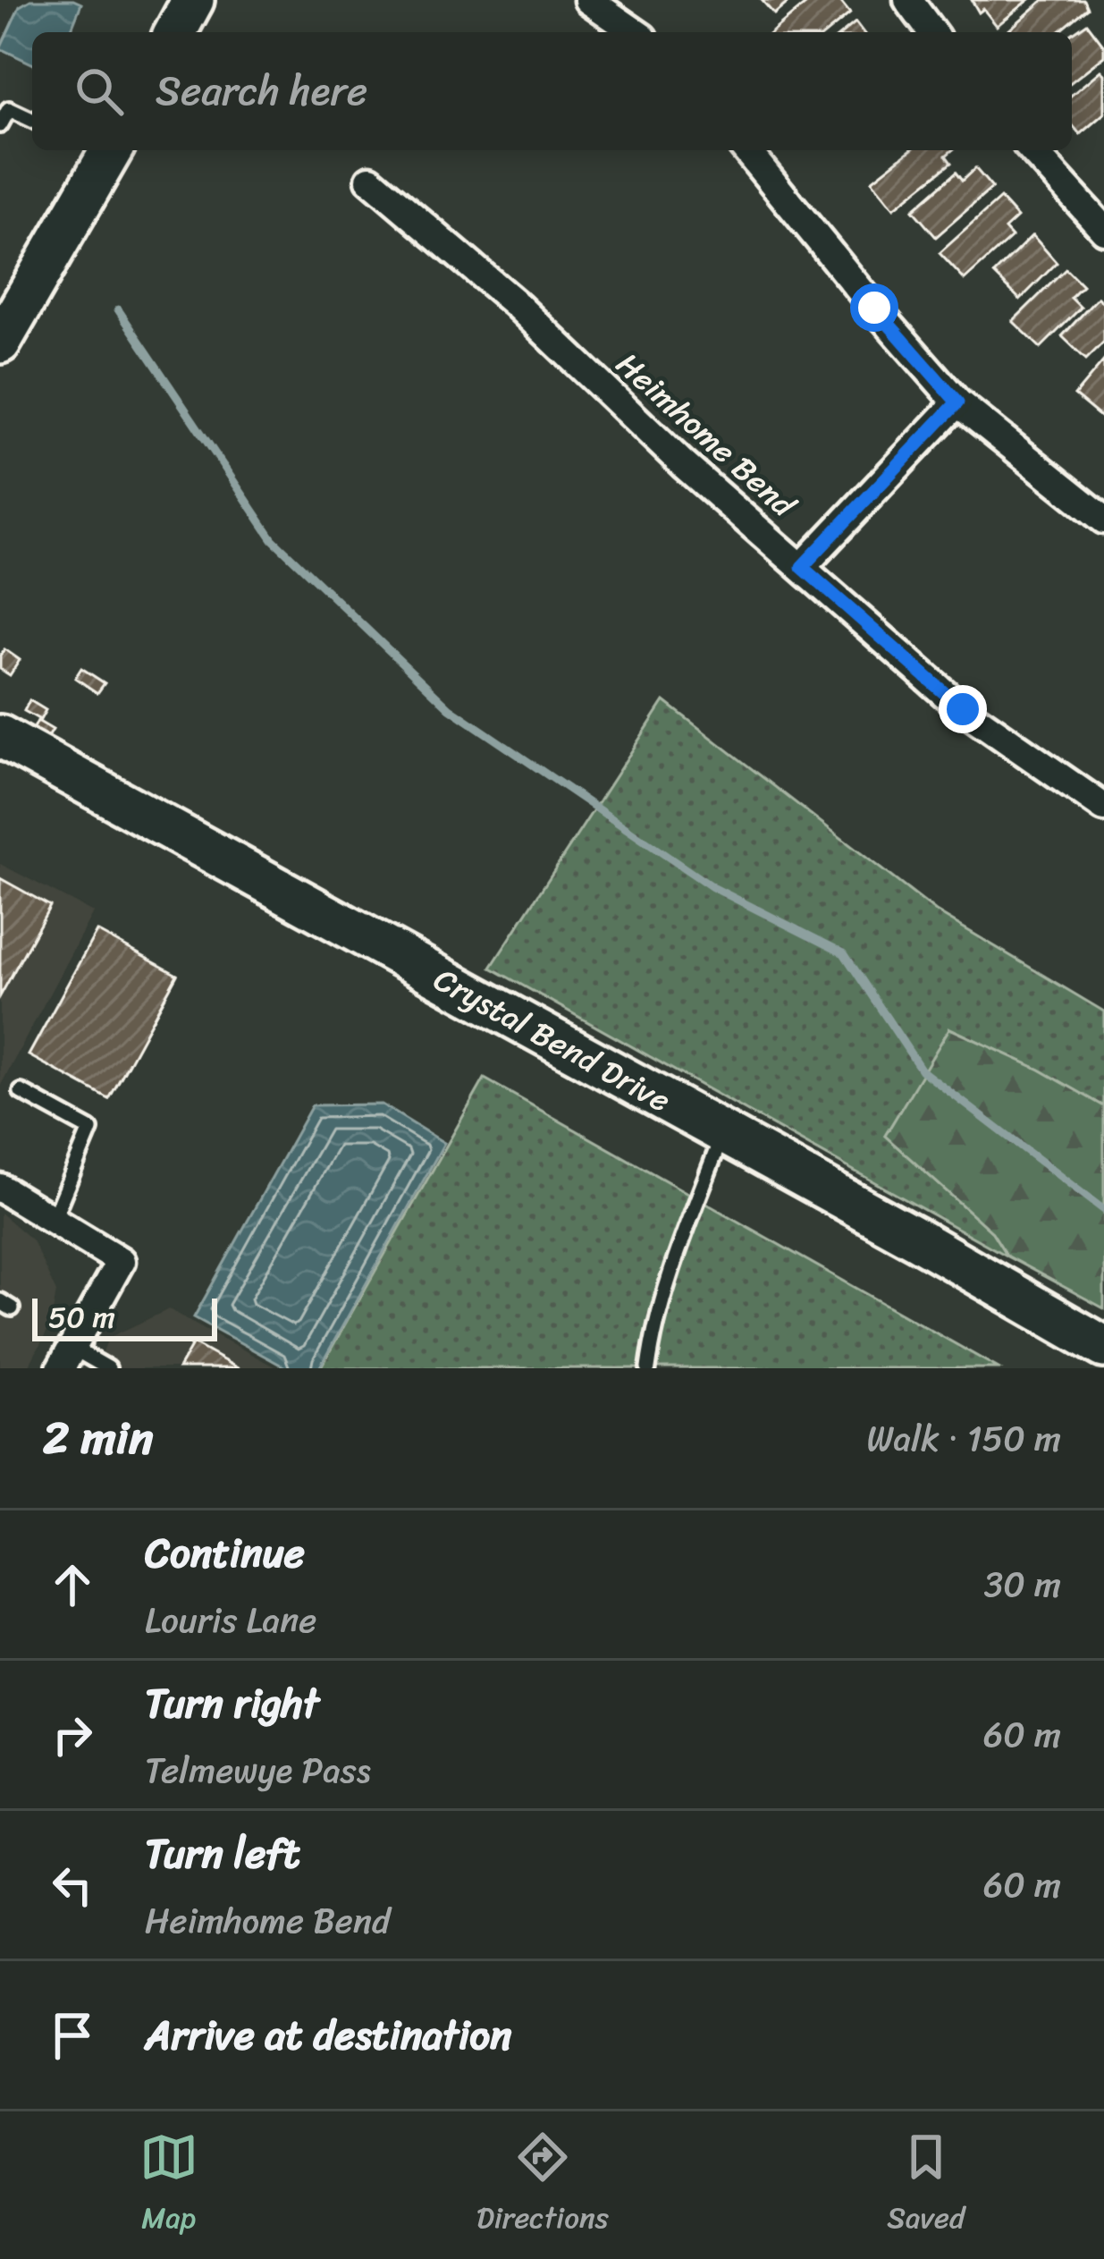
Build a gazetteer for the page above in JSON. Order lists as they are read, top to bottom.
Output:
{
  "streets": {
    "street": ["Heimhome Bend", "Crystal Bend Drive"]
  },
  "scale_bar": "50 m",
  "page": {
    "search": "Search here",
    "scale": "50 m",
    "heading": ["2 min", "Walk · 150 m"],
    "list": [
      ["Continue", "Louris Lane", "30 m"],
      ["Turn right", "Telmewye Pass", "60 m"],
      ["Turn left", "Heimhome Bend", "60 m"],
      "Arrive at destination"
    ],
    "nav": ["Map", "Directions", "Saved"]
  }
}
